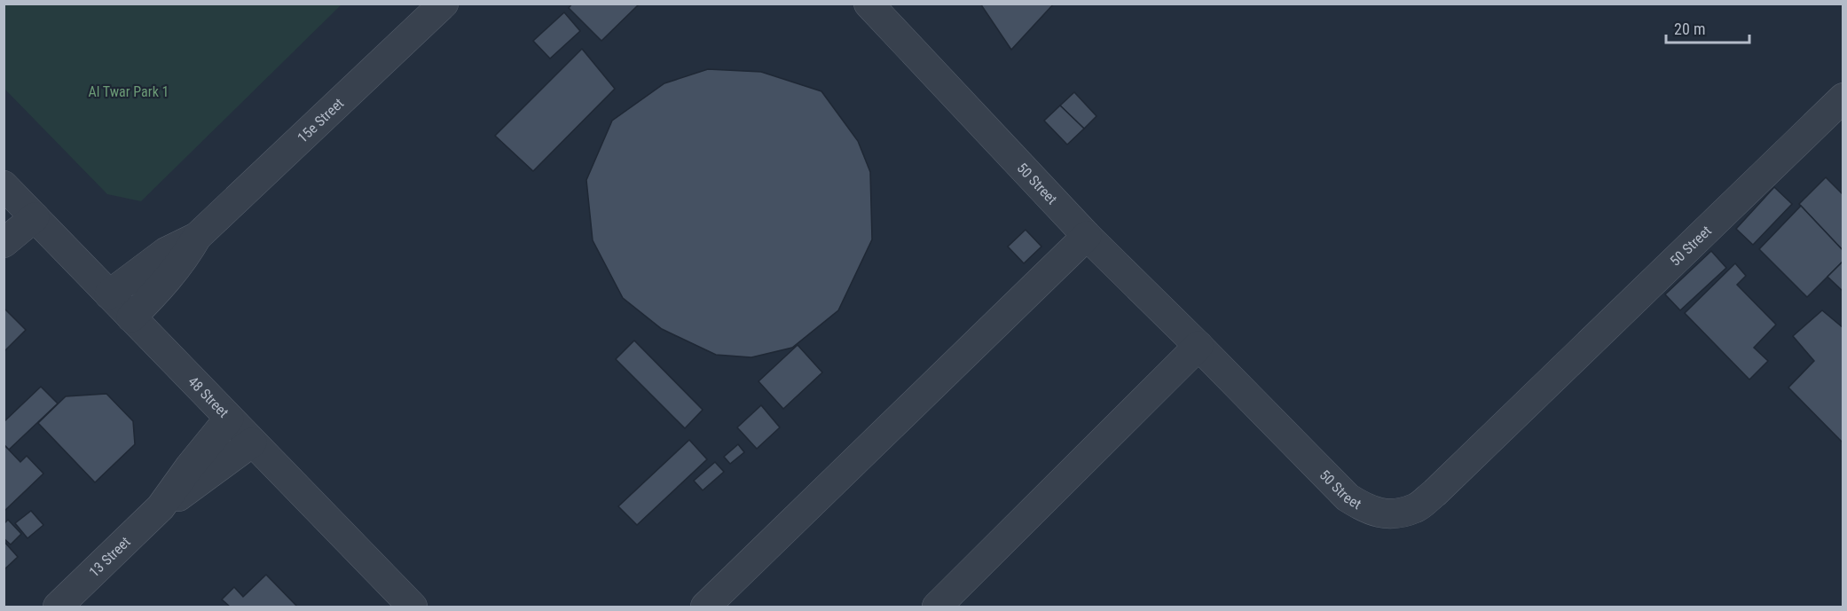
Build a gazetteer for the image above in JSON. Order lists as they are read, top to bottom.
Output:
{
  "streets": {
    "street": [
      "15e Street",
      "50 Street",
      "48 Street",
      "13 Street"
    ]
  },
  "crossings": [
    ["15e Street", "48 Street"],
    ["48 Street", "13 Street"]
  ],
  "parks": ["Al Twar Park 1"],
  "scale_bar": "20 m"
}
